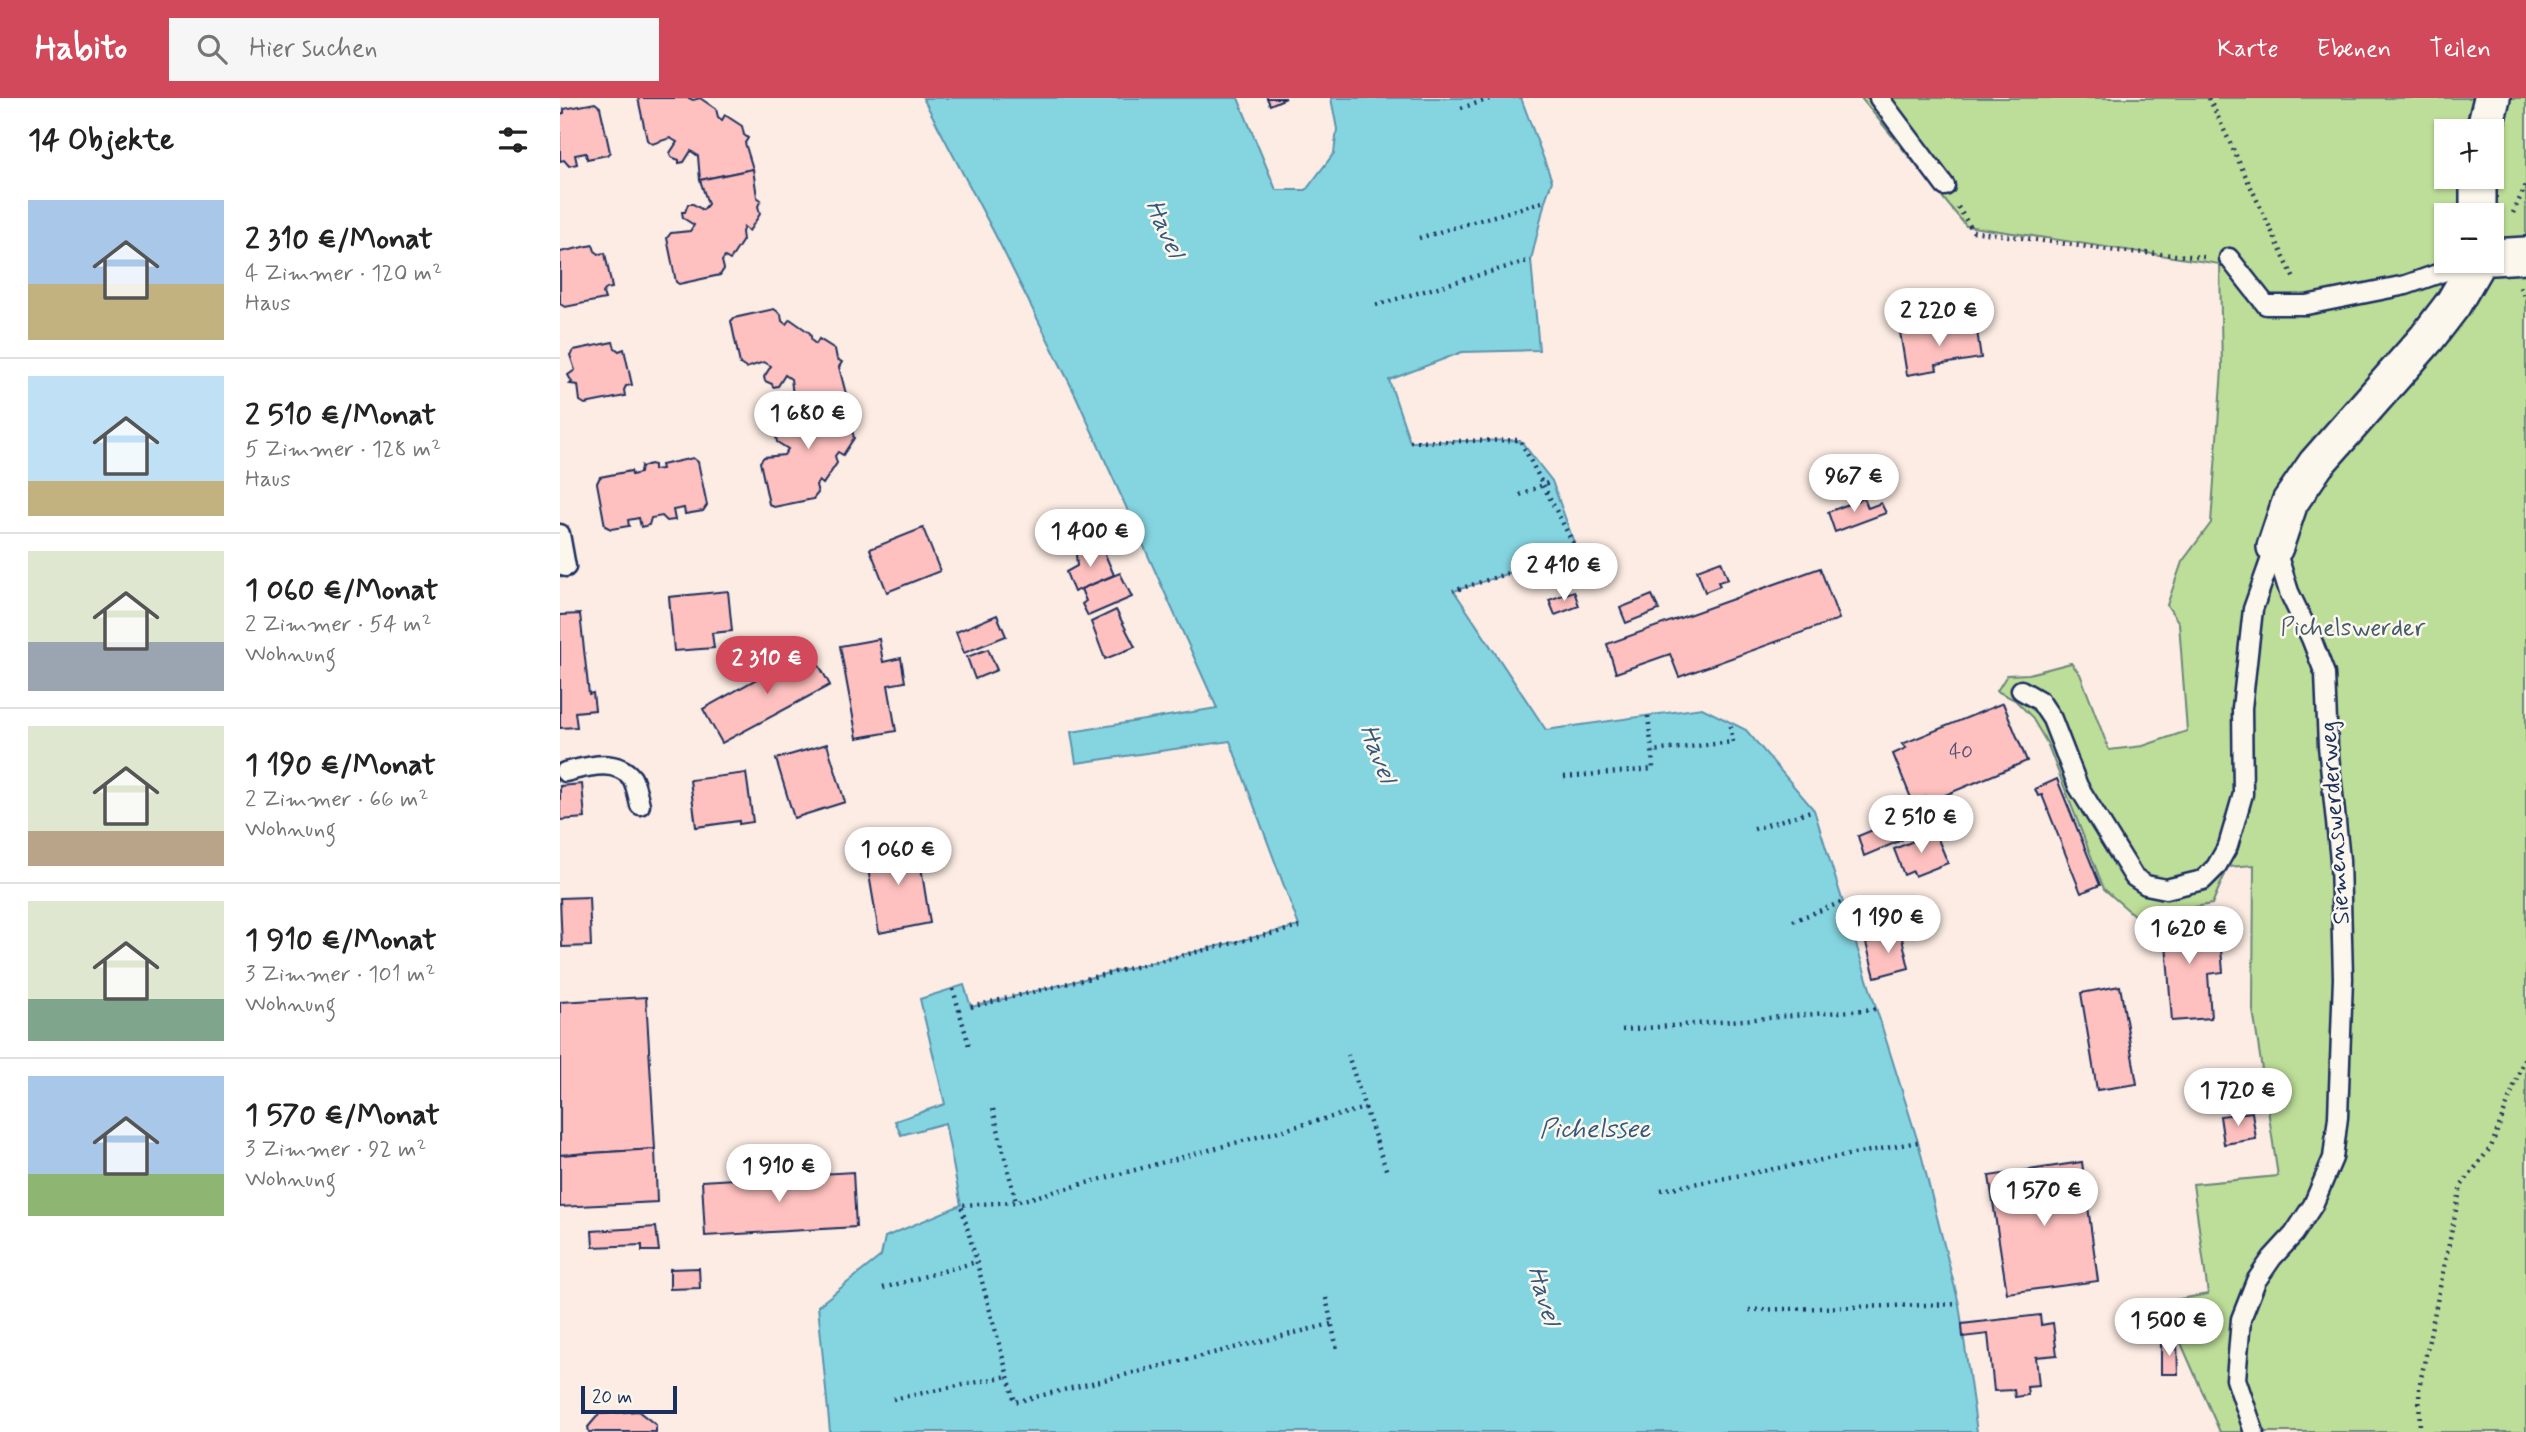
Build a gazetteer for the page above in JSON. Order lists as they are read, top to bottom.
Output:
{
  "streets": {
    "lane": ["Siemenswerderweg"]
  },
  "water": ["Havel", "Pichelssee"],
  "parks": ["Pichelswerder"],
  "house_numbers": ["40"],
  "scale_bar": "20 m",
  "page": {
    "header": "Habito",
    "search": "Hier suchen",
    "nav": ["Karte", "Ebenen", "Teilen"],
    "heading": "14 Objekte",
    "map_buttons": ["+", "−"],
    "list": [
      {
        "name": "2 310 €/Monat",
        "note": "4 Zimmer · 120 m² · Haus"
      },
      {
        "name": "2 510 €/Monat",
        "note": "5 Zimmer · 128 m² · Haus"
      },
      {
        "name": "1 060 €/Monat",
        "note": "2 Zimmer · 54 m² · Wohnung"
      },
      {
        "name": "1 190 €/Monat",
        "note": "2 Zimmer · 66 m² · Wohnung"
      },
      {
        "name": "1 910 €/Monat",
        "note": "3 Zimmer · 101 m² · Wohnung"
      },
      {
        "name": "1 570 €/Monat",
        "note": "3 Zimmer · 92 m² · Wohnung"
      }
    ],
    "price": [
      "2 220 €",
      "1 680 €",
      "967 €",
      "1 400 €",
      "2 410 €",
      "2 310 €",
      "2 510 €",
      "1 060 €",
      "1 190 €",
      "1 620 €",
      "1 720 €",
      "1 910 €",
      "1 570 €",
      "1 500 €"
    ],
    "scale": "20 m"
  }
}
